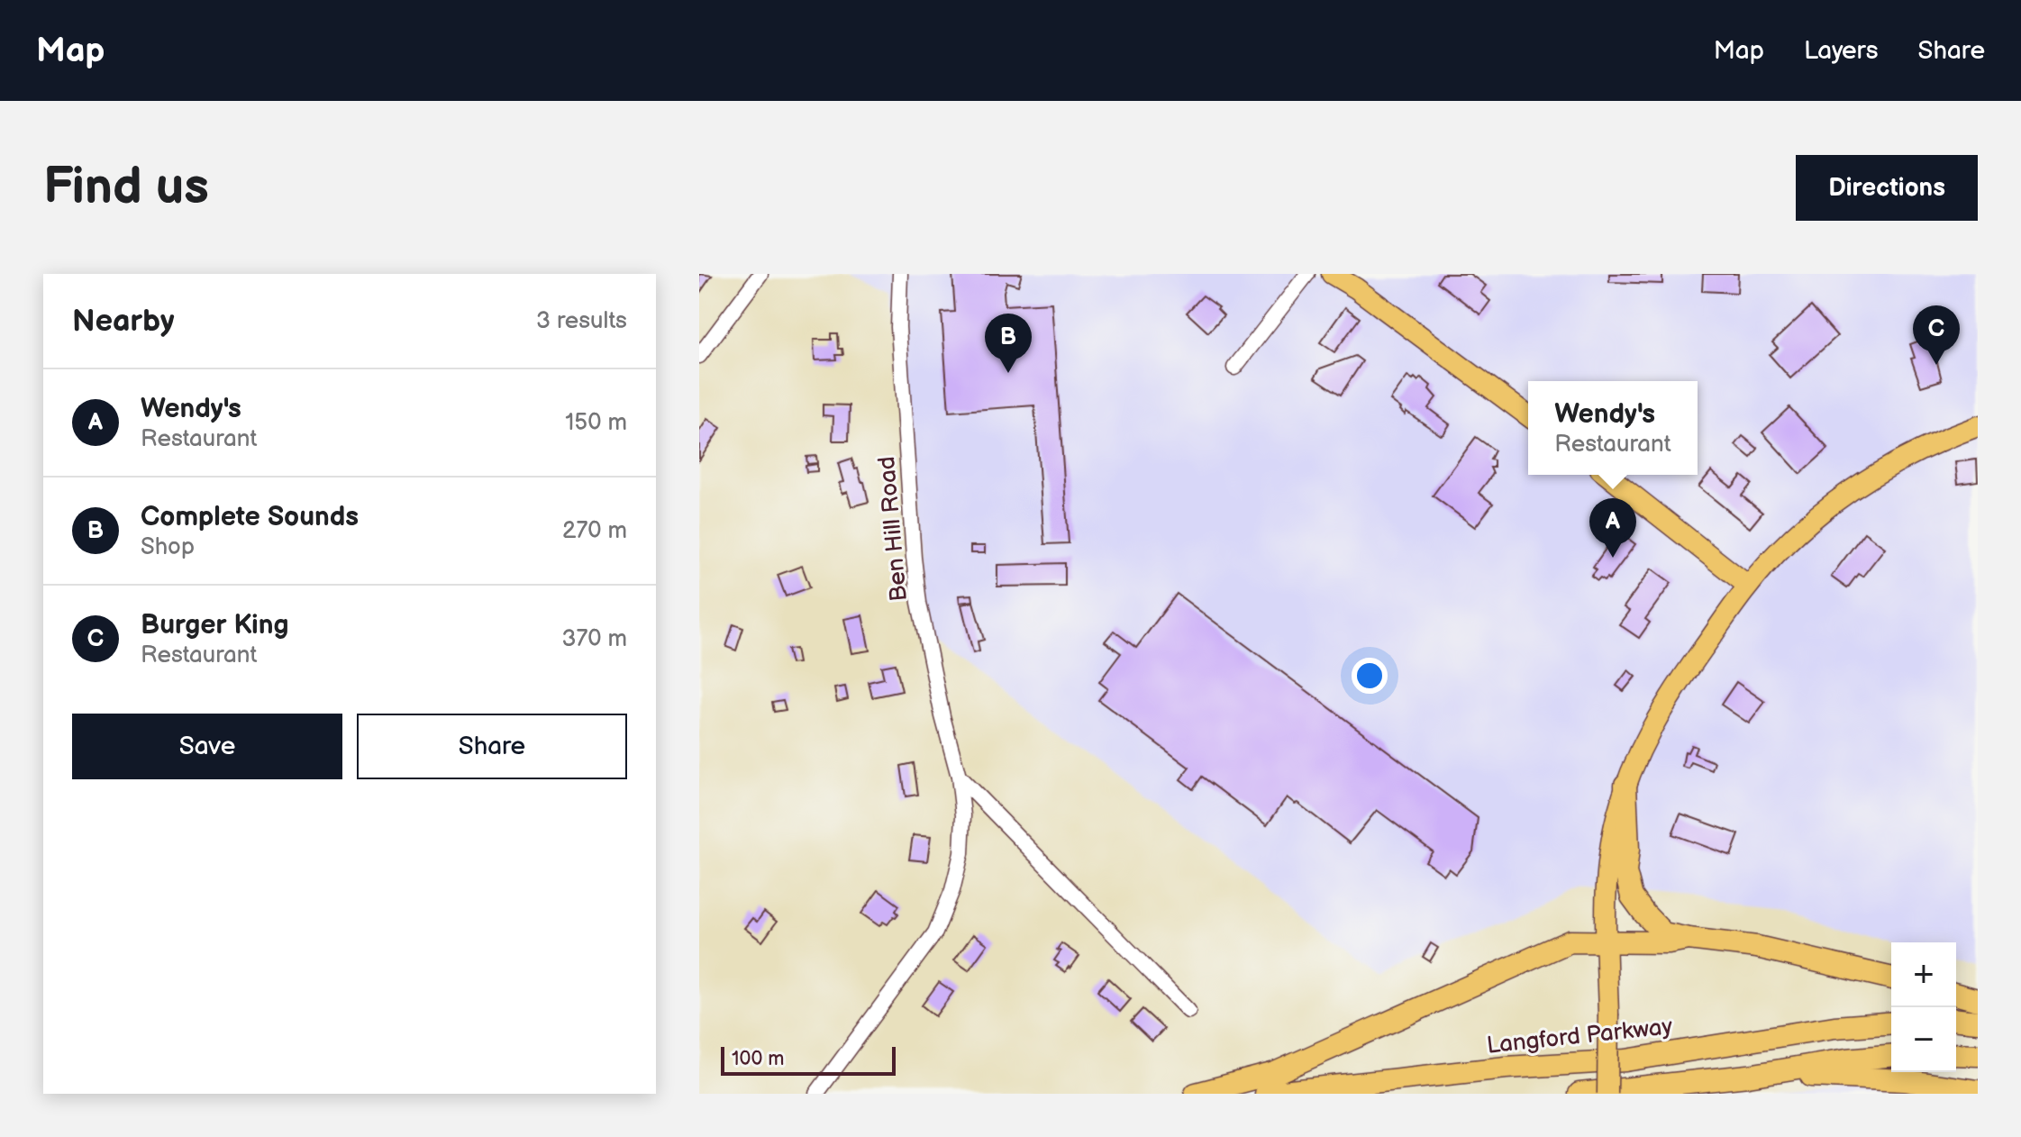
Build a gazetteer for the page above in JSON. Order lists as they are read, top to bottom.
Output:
{
  "streets": {
    "highway": ["Langford Parkway"],
    "street": ["Ben Hill Road"]
  },
  "scale_bar": "100 m",
  "page": {
    "header": "Map",
    "nav": ["Map", "Layers", "Share"],
    "buttons": [
      "Directions",
      ["Save", "Share"]
    ],
    "title": "Find us",
    "heading": ["Nearby", "3 results"],
    "pins": ["C", "B", "A"],
    "list": [
      {
        "mark": "A",
        "name": "Wendy's",
        "note": "Restaurant",
        "value": "150 m"
      },
      {
        "mark": "B",
        "name": "Complete Sounds",
        "note": "Shop",
        "value": "270 m"
      },
      {
        "mark": "C",
        "name": "Burger King",
        "note": "Restaurant",
        "value": "370 m"
      }
    ],
    "popup": ["Wendy's", "Restaurant"],
    "map_buttons": ["+", "−"],
    "scale": "100 m"
  }
}
